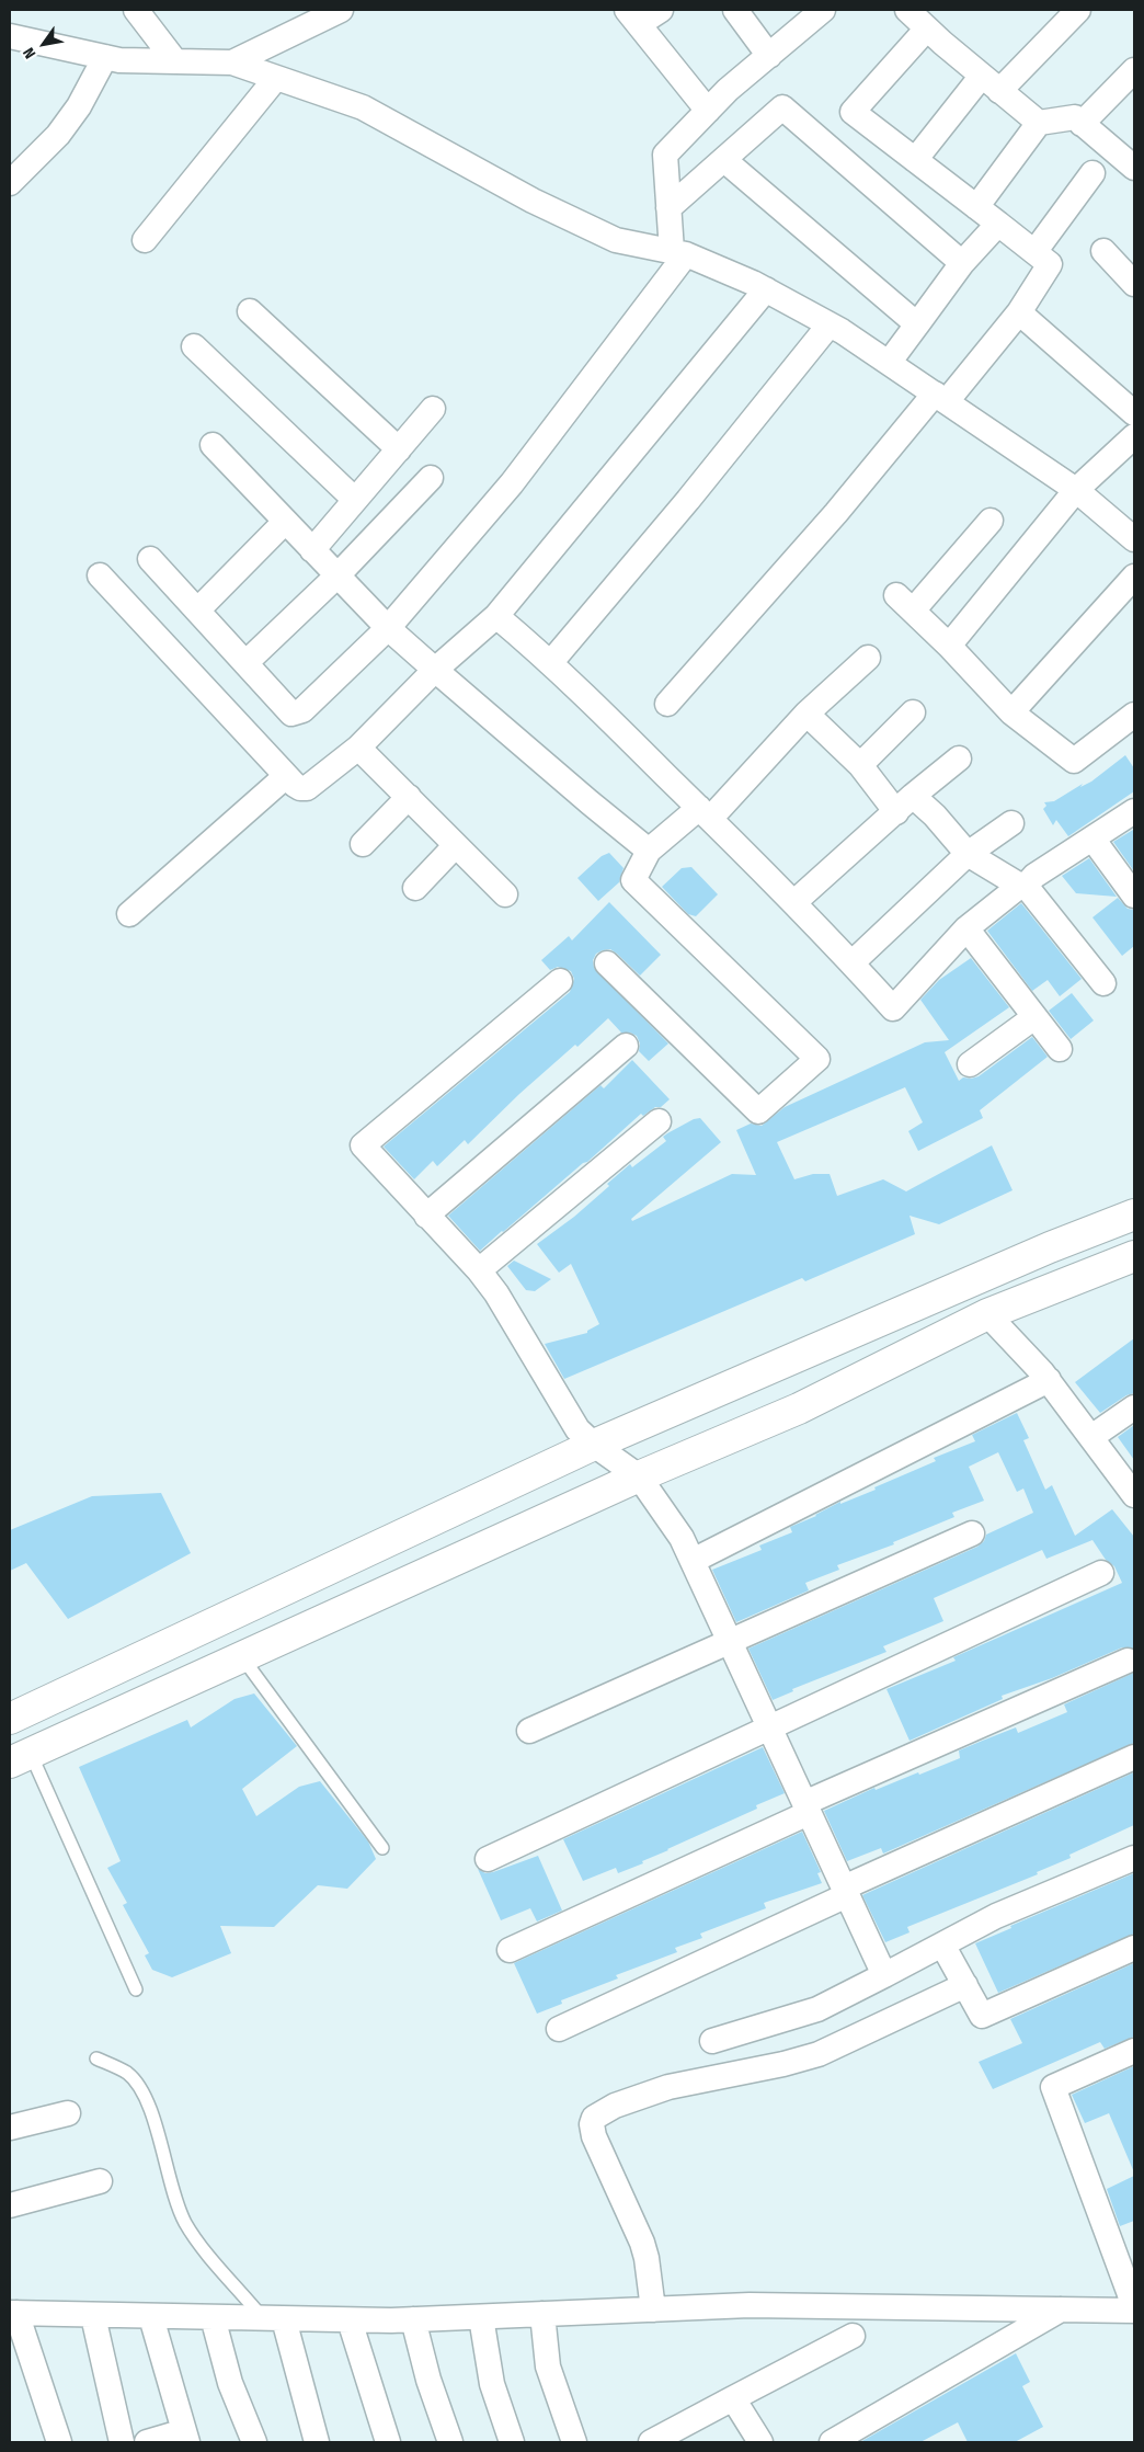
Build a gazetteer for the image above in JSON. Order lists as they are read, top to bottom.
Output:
{
  "north": "bottom left"
}
